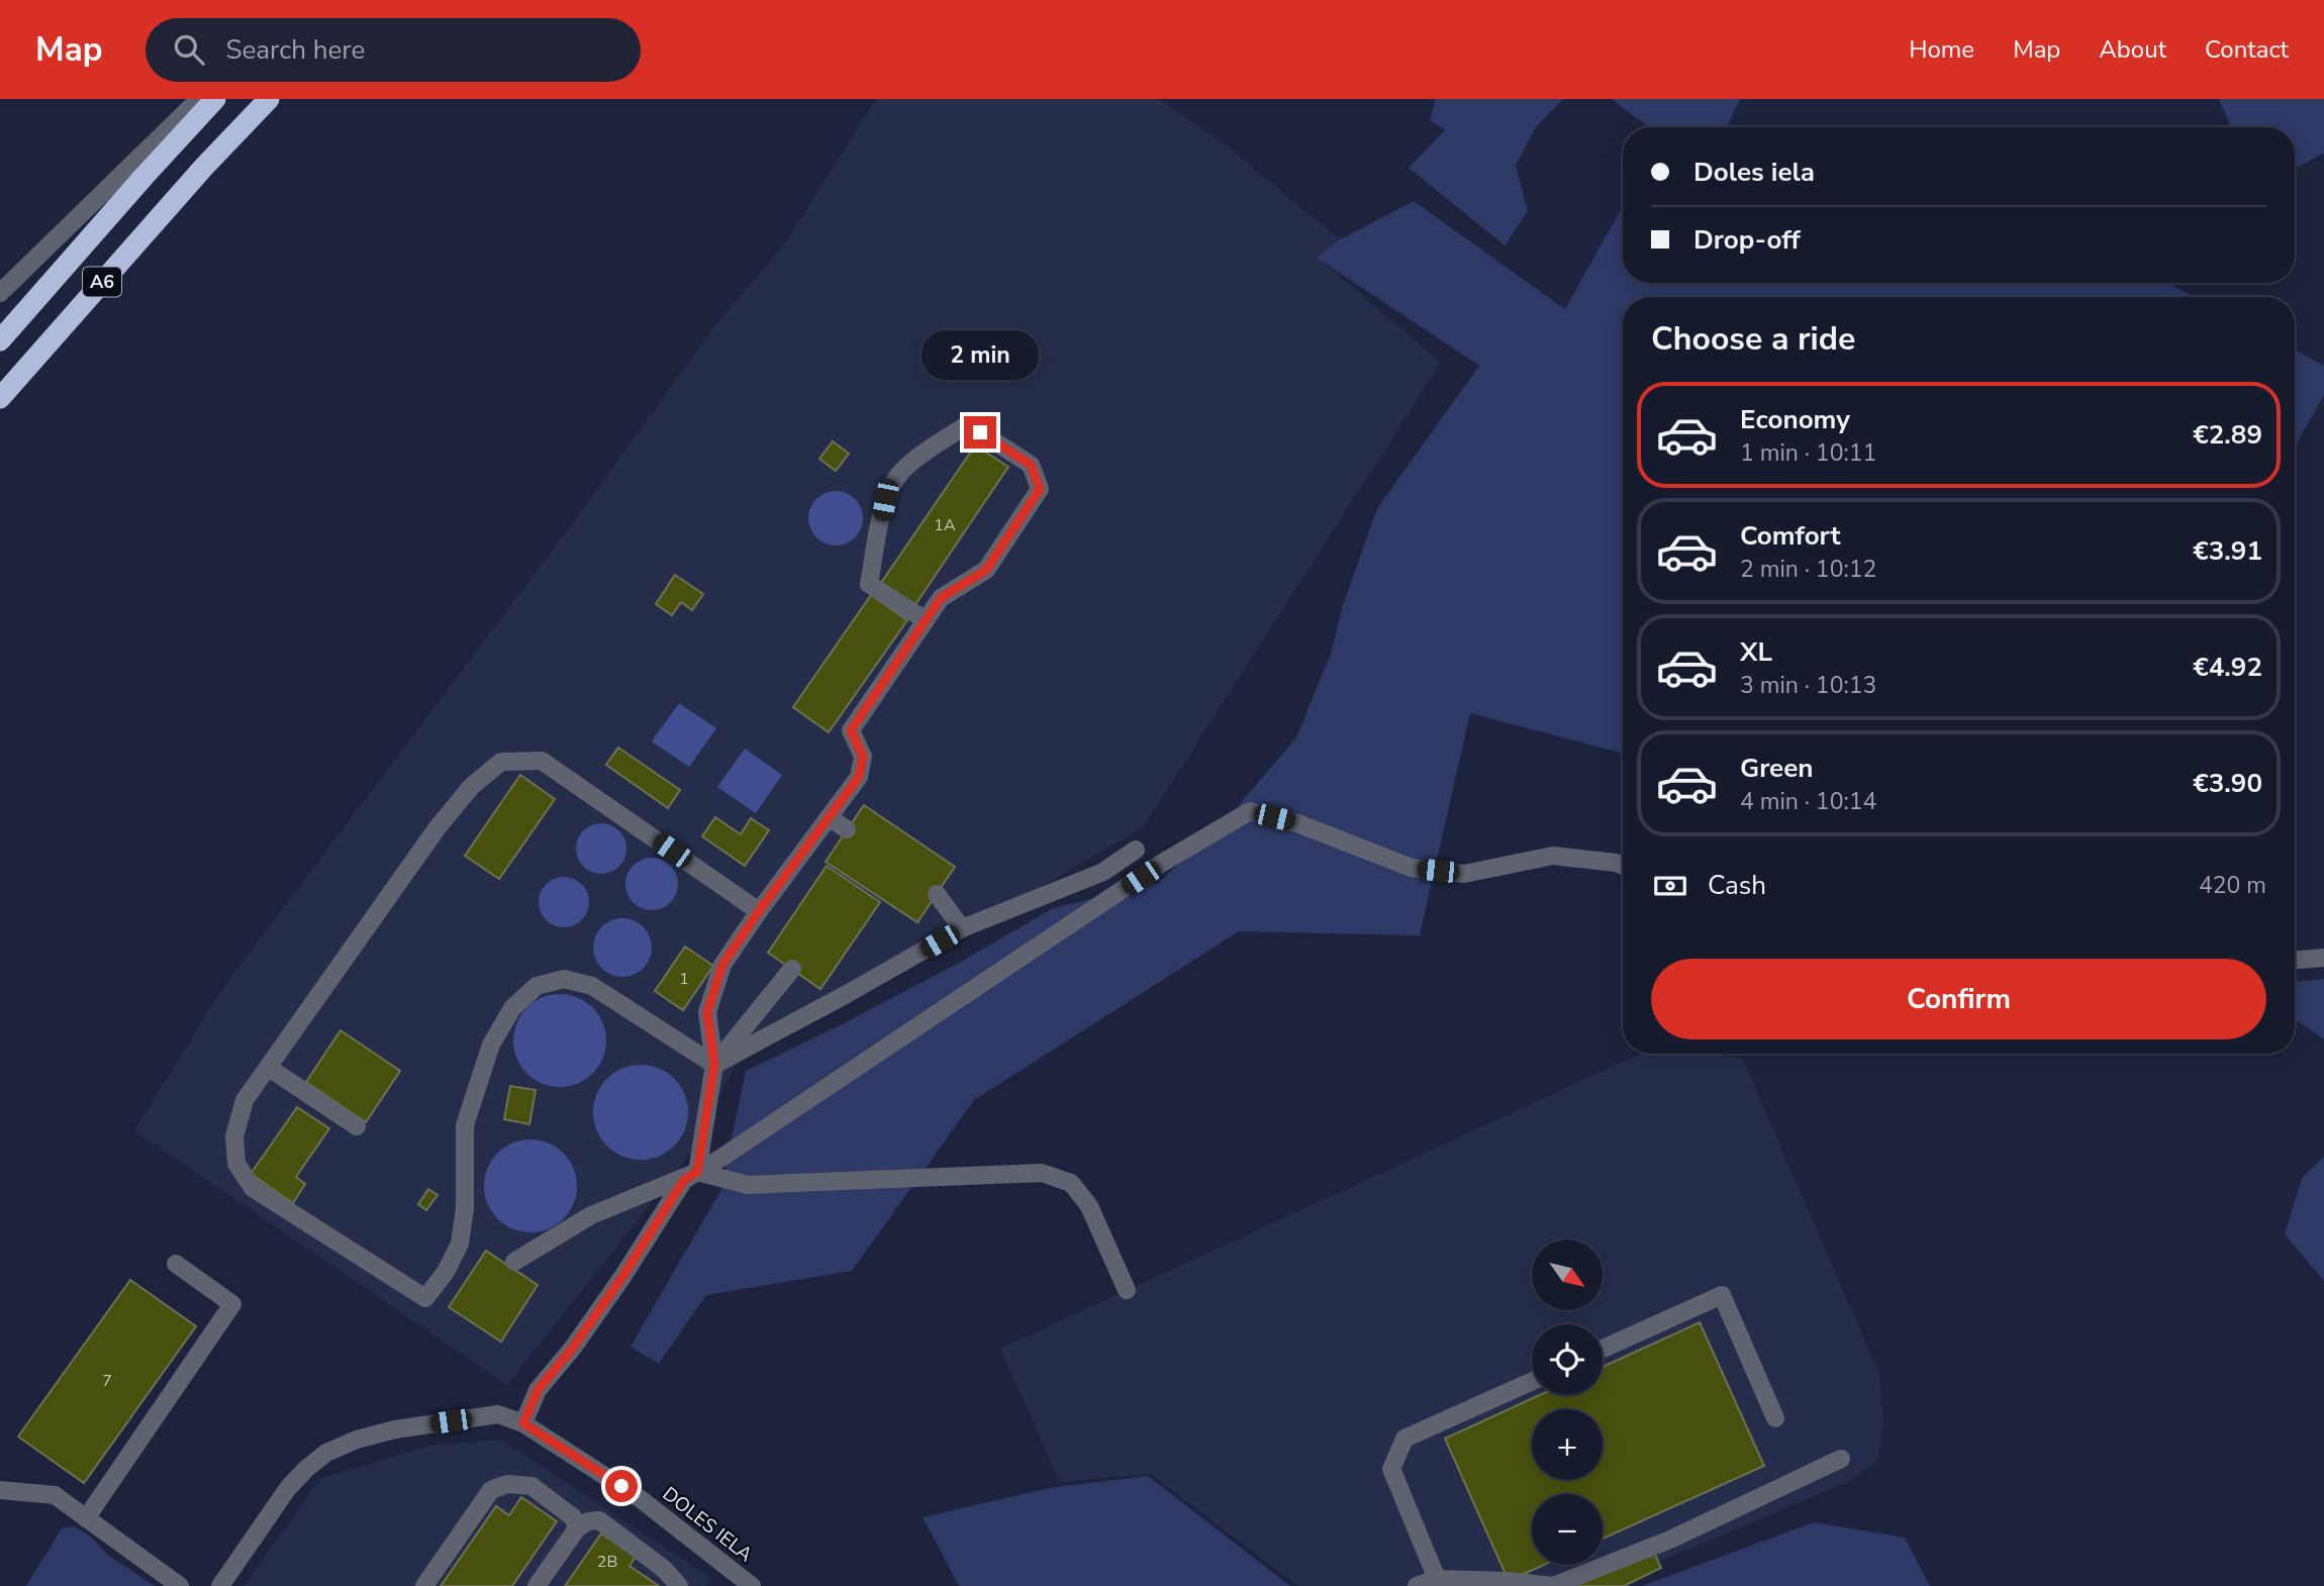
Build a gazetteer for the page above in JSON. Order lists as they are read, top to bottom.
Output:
{
  "streets": {
    "highway": ["A6"],
    "street": ["DOLES IELA"]
  },
  "house_numbers": [
    "1A",
    "1",
    "7",
    "2B"
  ],
  "north": "bottom right",
  "page": {
    "header": "Map",
    "search": "Search here",
    "nav": [
      "Home",
      "Map",
      "About",
      "Contact"
    ],
    "banner": ["Doles iela", "Drop-off"],
    "heading": "Choose a ride",
    "bubble": "2 min",
    "list": [
      {
        "name": "Economy",
        "note": "1 min · 10:11",
        "value": "€2.89"
      },
      {
        "name": "Comfort",
        "note": "2 min · 10:12",
        "value": "€3.91"
      },
      {
        "name": "XL",
        "note": "3 min · 10:13",
        "value": "€4.92"
      },
      {
        "name": "Green",
        "note": "4 min · 10:14",
        "value": "€3.90"
      }
    ],
    "pay": ["Cash", "420 m"],
    "buttons": "Confirm",
    "map_buttons": ["+", "−"]
  }
}
